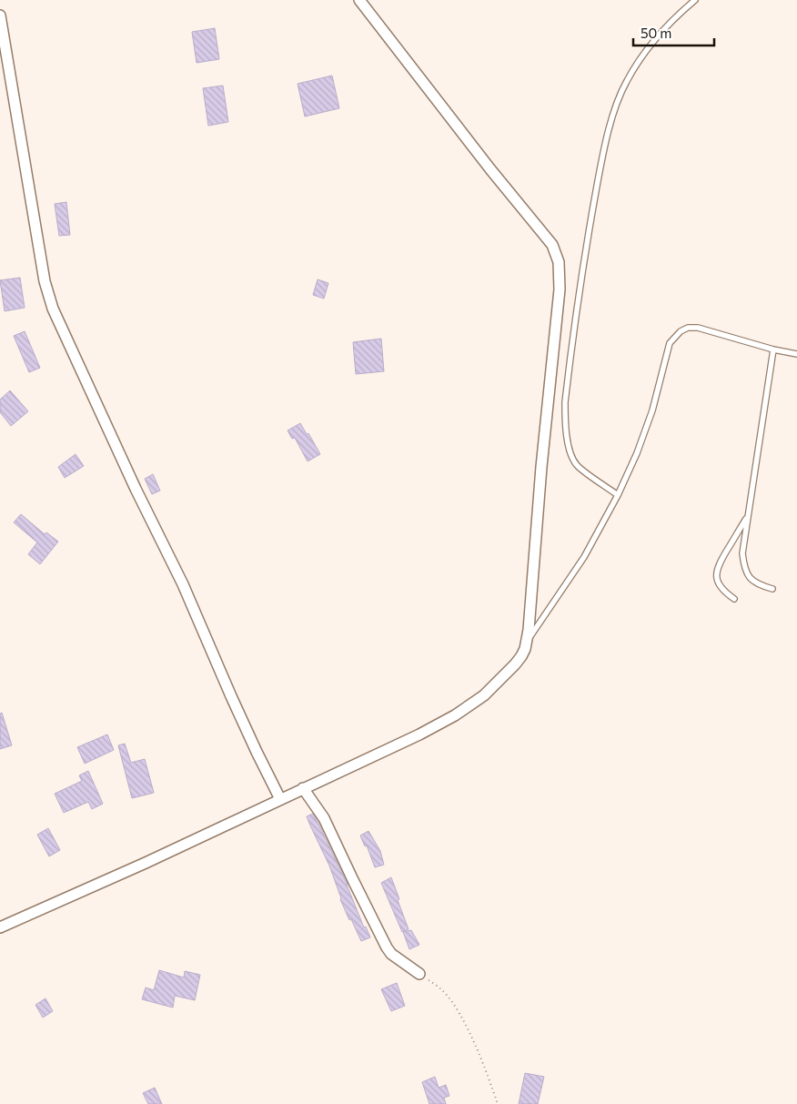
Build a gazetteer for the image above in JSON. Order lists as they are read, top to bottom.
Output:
{
  "scale_bar": "50 m"
}
